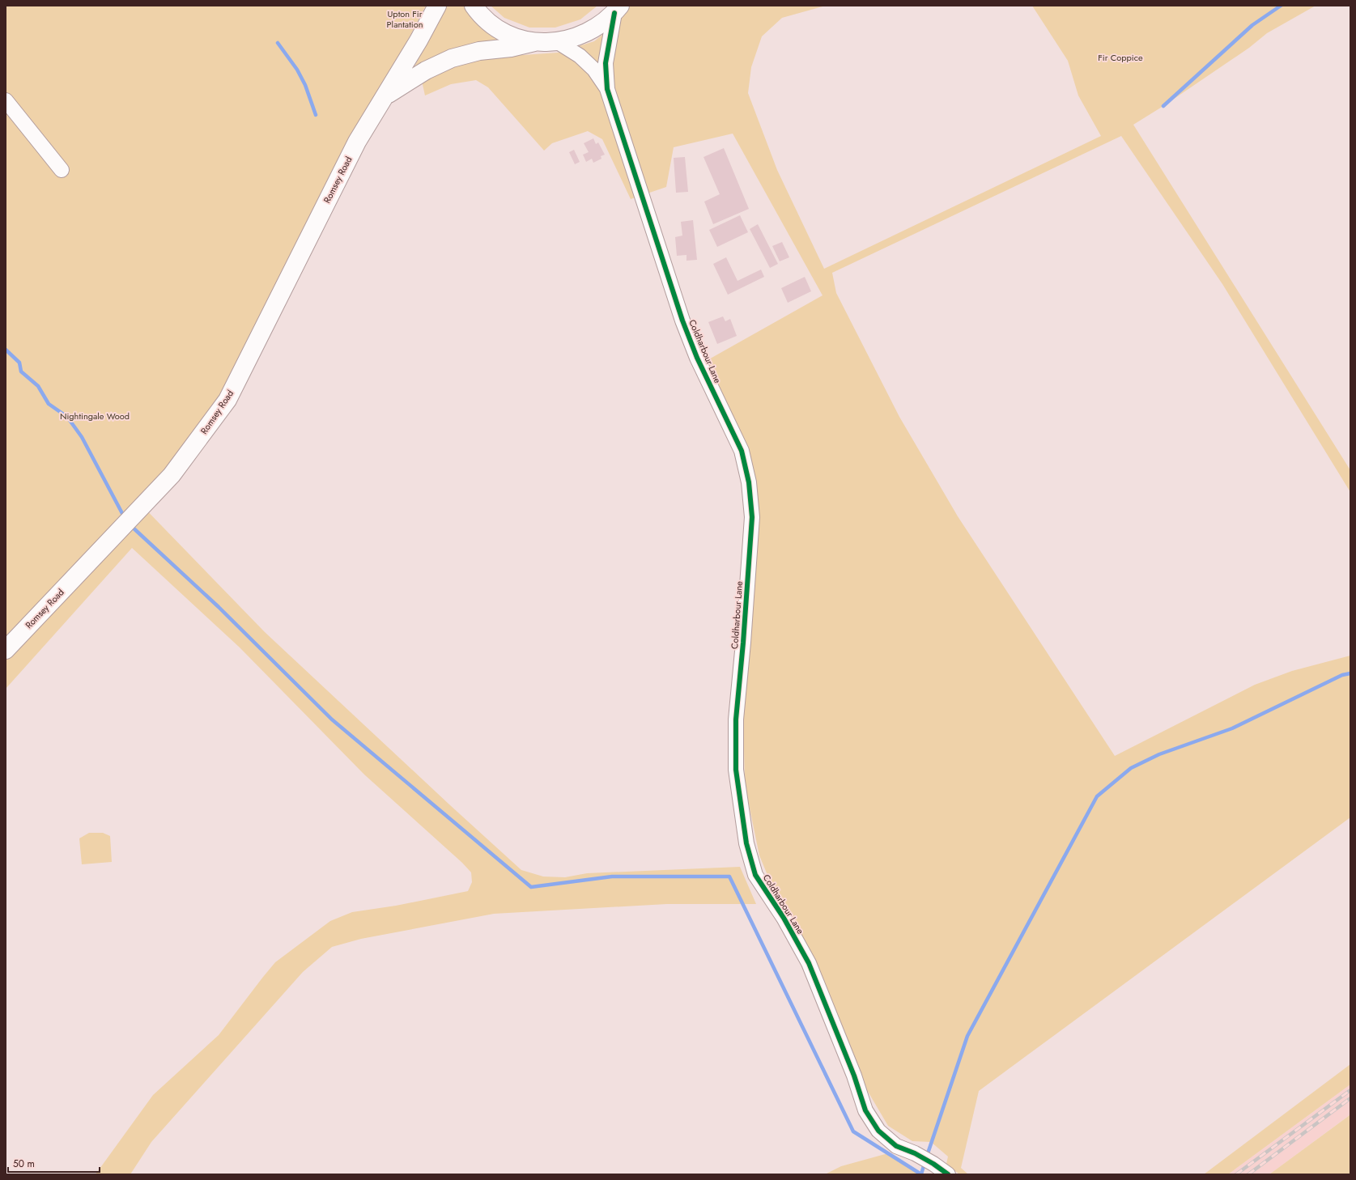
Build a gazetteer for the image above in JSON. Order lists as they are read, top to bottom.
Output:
{
  "streets": {
    "main road": ["Romsey Road"],
    "street": ["Coldharbour Lane"]
  },
  "parks": ["Upton Fir Plantation", "Fir Coppice", "Nightingale Wood"],
  "scale_bar": "50 m"
}
